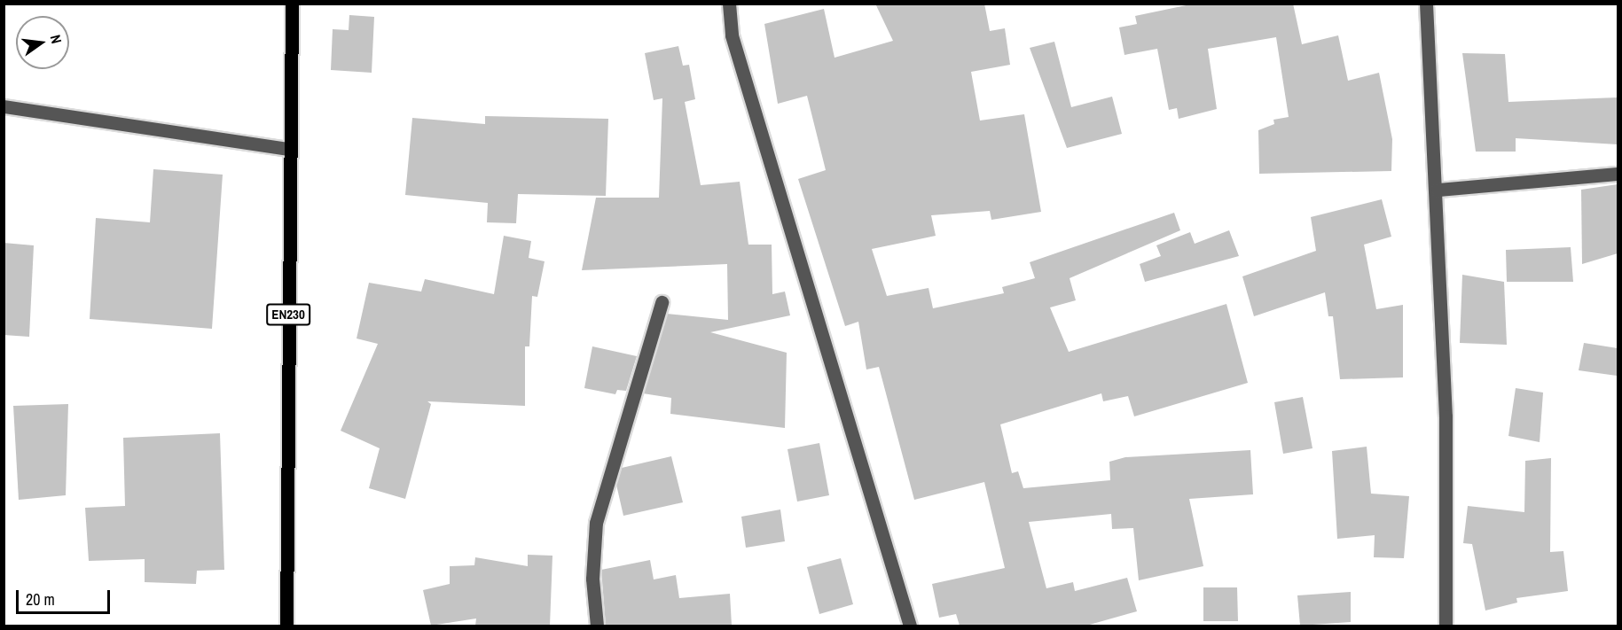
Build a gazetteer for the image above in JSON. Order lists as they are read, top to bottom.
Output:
{
  "streets": {
    "main road": ["EN230"]
  },
  "scale_bar": "20 m",
  "north": "right"
}
